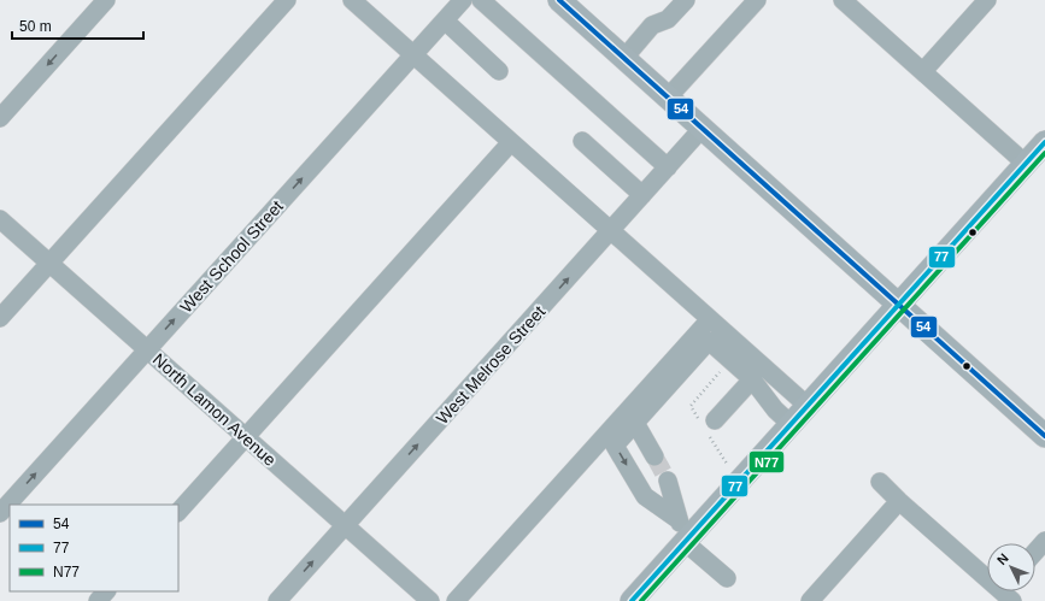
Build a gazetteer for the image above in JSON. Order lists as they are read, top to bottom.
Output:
{
  "streets": {
    "street": ["West School Street", "West Melrose Street", "North Lamon Avenue"]
  },
  "crossings": [
    ["West School Street", "North Lamon Avenue"],
    ["West Melrose Street", "North Lamon Avenue"]
  ],
  "lines": ["transit line 54", "transit line 77", "transit line N77"],
  "legend": ["54", "77", "N77"],
  "scale_bar": "50 m",
  "north": "top left"
}
